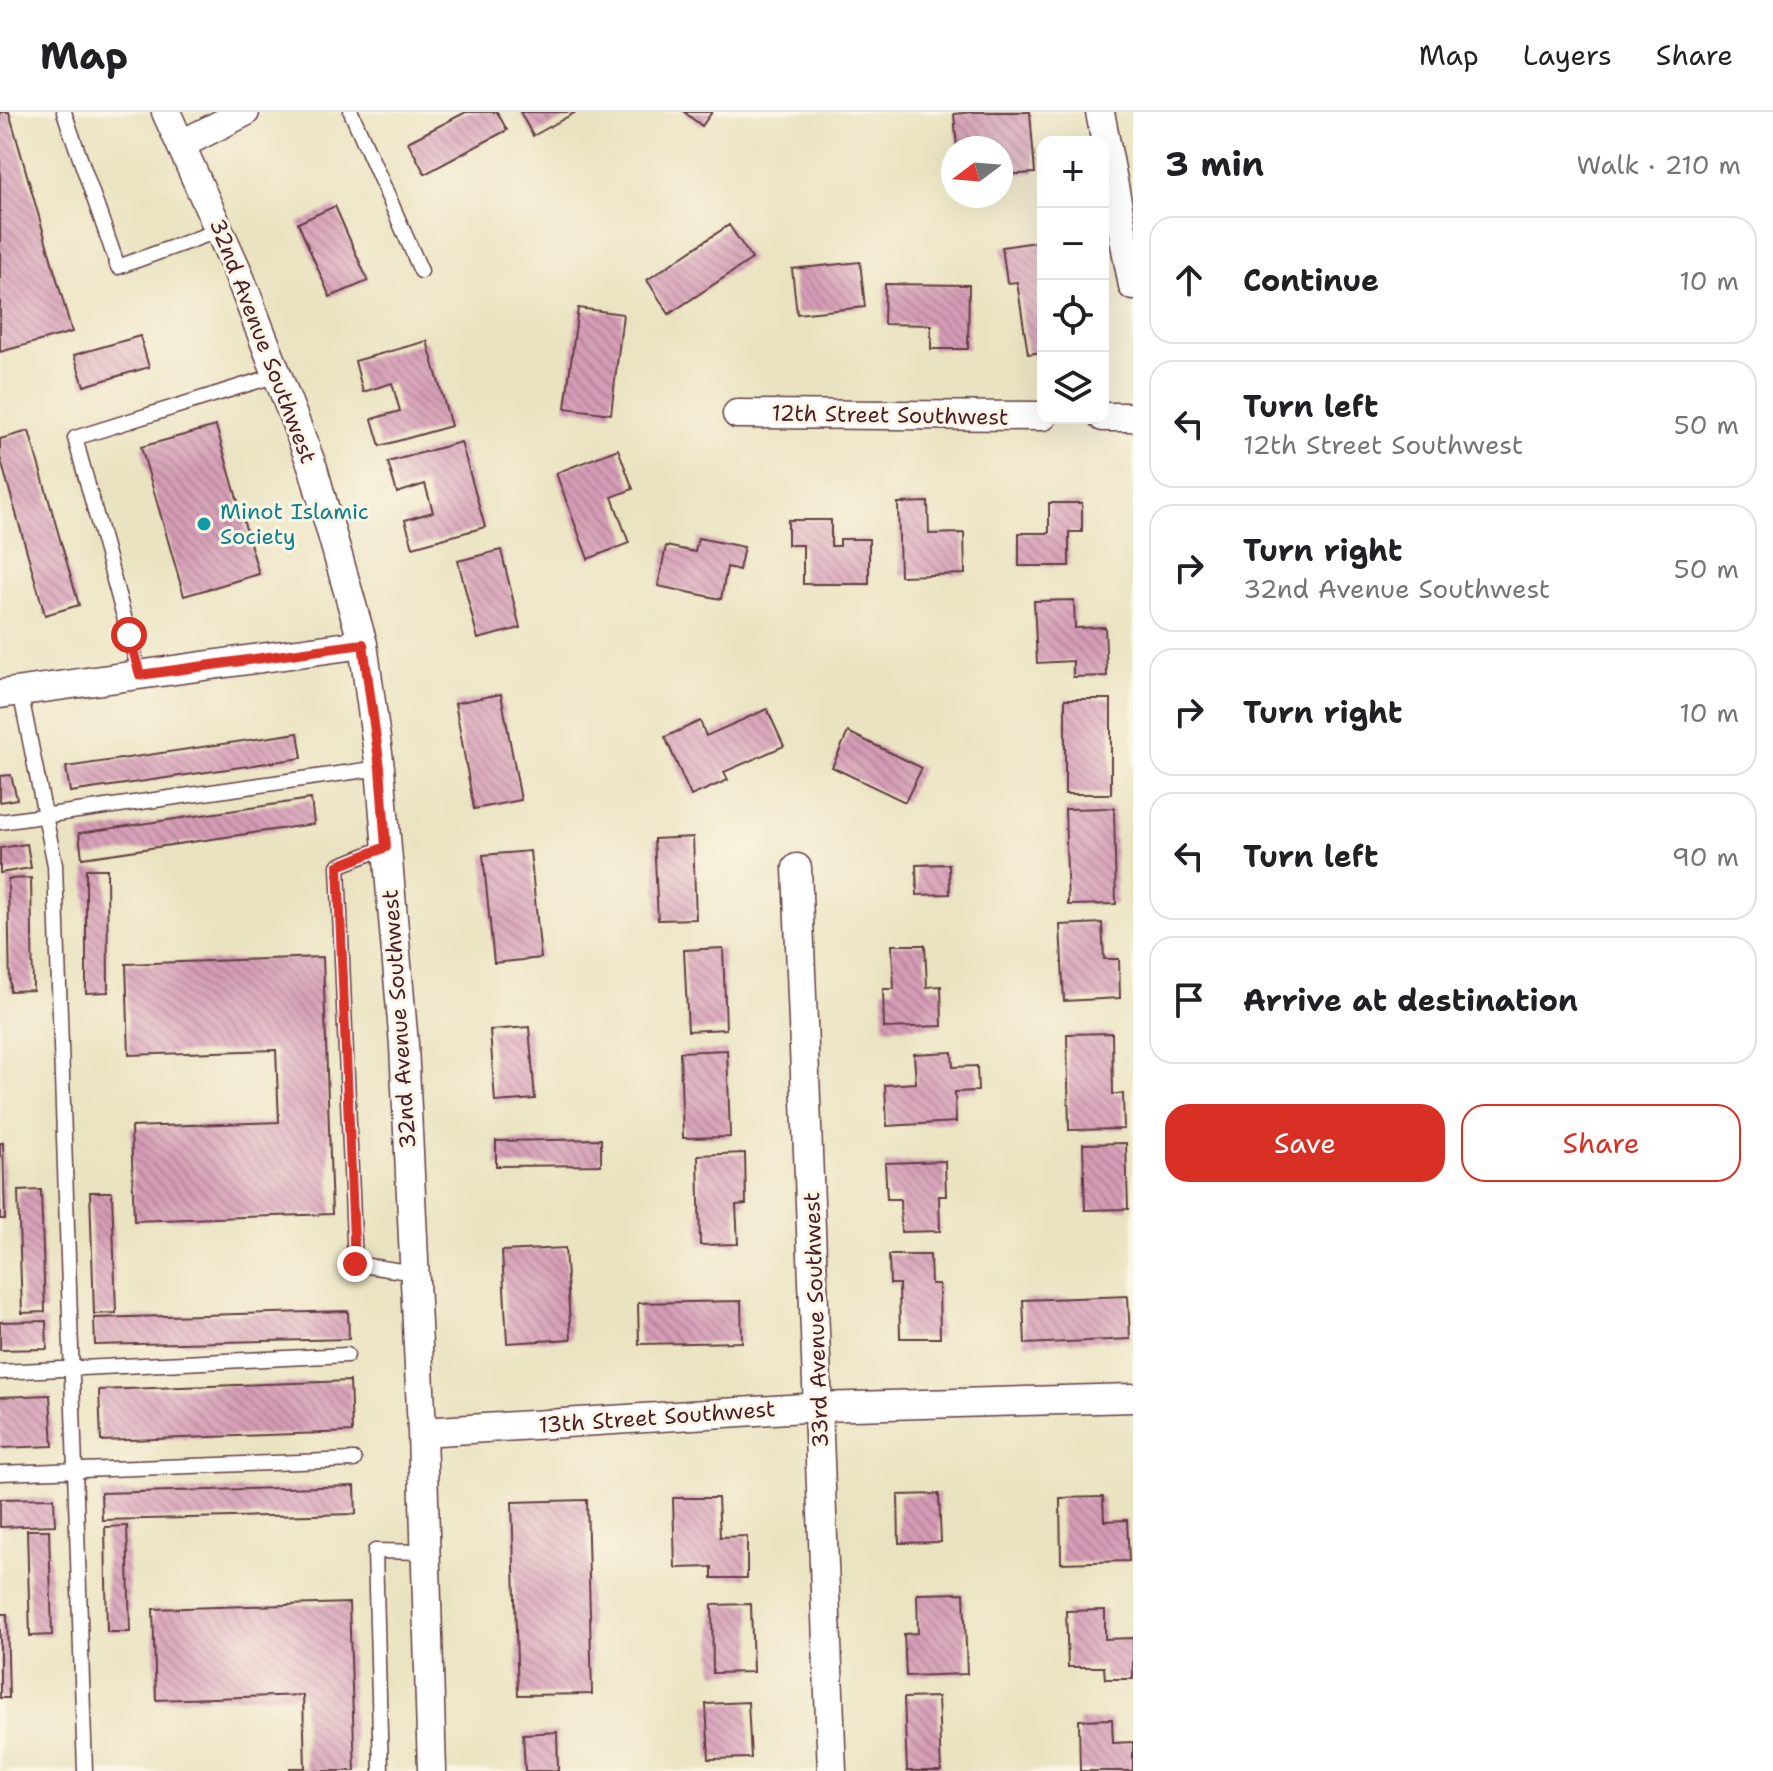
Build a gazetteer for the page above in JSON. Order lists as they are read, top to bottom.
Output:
{
  "streets": {
    "street": [
      "32nd Avenue Southwest",
      "12th Street Southwest",
      "33rd Avenue Southwest",
      "13th Street Southwest"
    ]
  },
  "crossings": [
    ["32nd Avenue Southwest", "13th Street Southwest"],
    ["33rd Avenue Southwest", "13th Street Southwest"]
  ],
  "places": ["Minot Islamic Society"],
  "north": "left",
  "page": {
    "header": "Map",
    "nav": ["Map", "Layers", "Share"],
    "heading": ["3 min", "Walk · 210 m"],
    "map_buttons": ["+", "−"],
    "list": [
      ["Continue", "10 m"],
      ["Turn left", "12th Street Southwest", "50 m"],
      ["Turn right", "32nd Avenue Southwest", "50 m"],
      ["Turn right", "10 m"],
      ["Turn left", "90 m"],
      "Arrive at destination"
    ],
    "buttons": ["Save", "Share"]
  }
}
